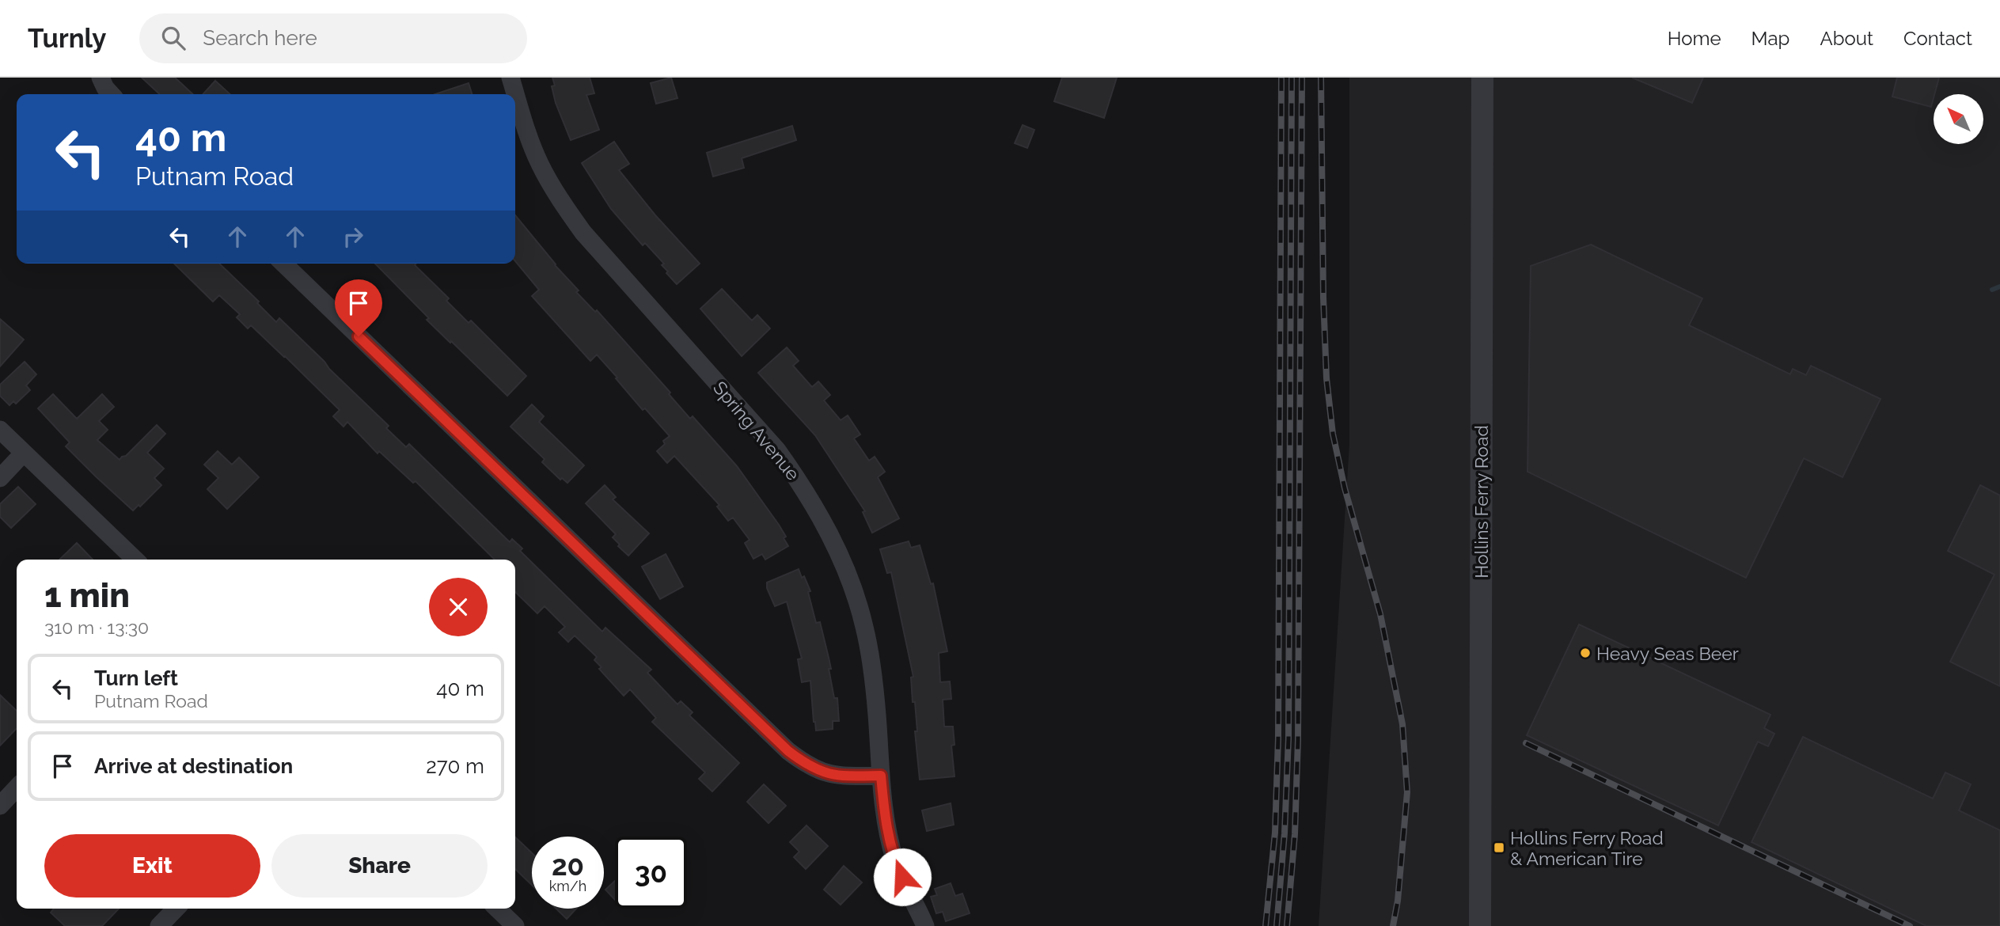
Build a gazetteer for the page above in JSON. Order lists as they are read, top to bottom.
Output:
{
  "streets": {
    "street": ["Spring Avenue", "Hollins Ferry Road"]
  },
  "places": {
    "other": ["Heavy Seas Beer"],
    "transit": ["Hollins Ferry Road & American Tire"]
  },
  "north": "top left",
  "page": {
    "header": "Turnly",
    "search": "Search here",
    "nav": [
      "Home",
      "Map",
      "About",
      "Contact"
    ],
    "turn": ["40 m", "Putnam Road"],
    "heading": ["1 min", "310 m · 13:30"],
    "list": [
      {
        "name": "Turn left",
        "note": "Putnam Road",
        "value": "40 m"
      },
      {
        "name": "Arrive at destination",
        "value": "270 m"
      }
    ],
    "buttons": ["Exit", "Share"],
    "speed": "20 km/h",
    "limit": "30"
  }
}
